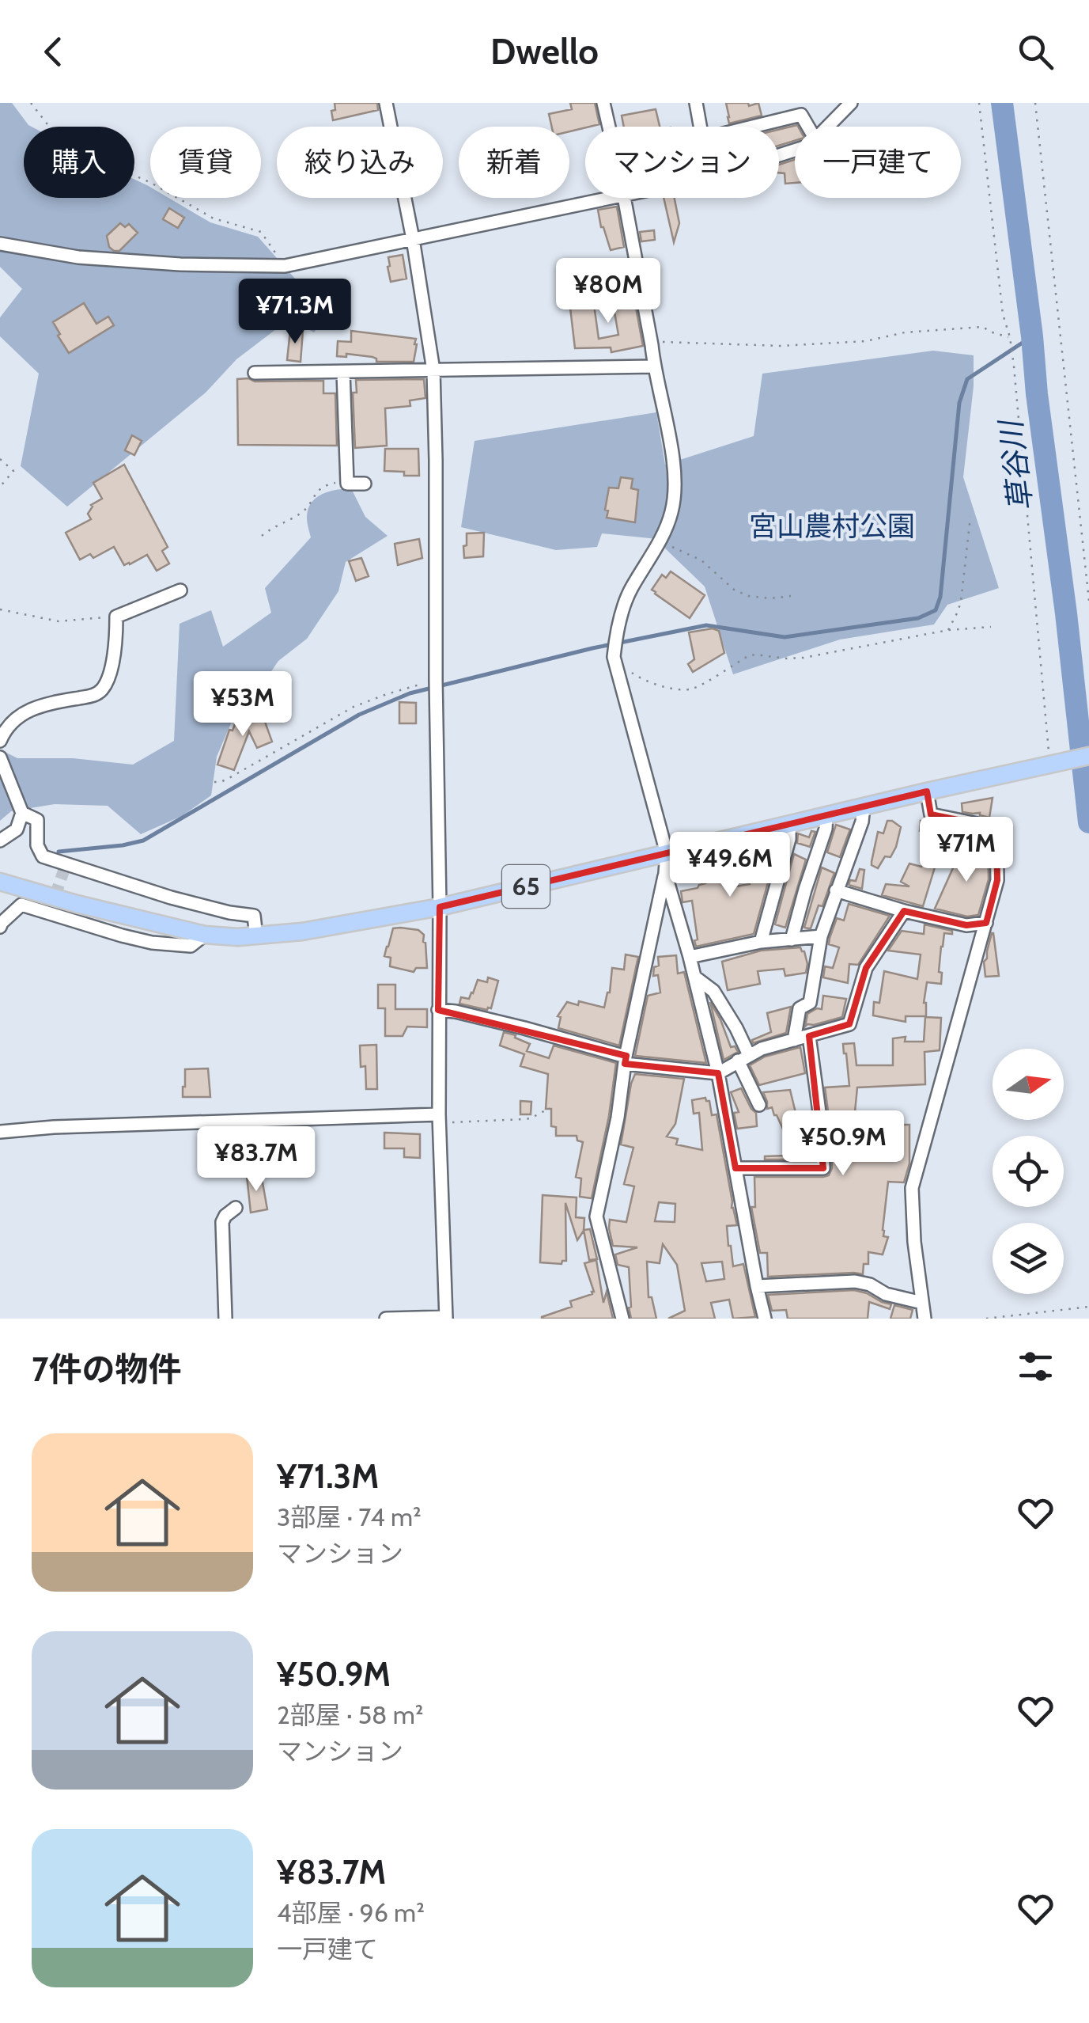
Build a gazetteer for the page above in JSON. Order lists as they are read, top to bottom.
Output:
{
  "streets": {
    "main road": ["65"]
  },
  "water": ["草谷川"],
  "parks": ["宮山農村公園"],
  "north": "right",
  "page": {
    "header": "Dwello",
    "chip": [
      "購入",
      "賃貸",
      "絞り込み",
      "新着",
      "マンション",
      "一戸建て"
    ],
    "price": [
      "¥80M",
      "¥71.3M",
      "¥53M",
      "¥71M",
      "¥49.6M",
      "¥50.9M",
      "¥83.7M"
    ],
    "heading": "7件の物件",
    "list": [
      {
        "name": "¥71.3M",
        "note": "3部屋 · 74 m² · マンション"
      },
      {
        "name": "¥50.9M",
        "note": "2部屋 · 58 m² · マンション"
      },
      {
        "name": "¥83.7M",
        "note": "4部屋 · 96 m² · 一戸建て"
      }
    ]
  }
}
